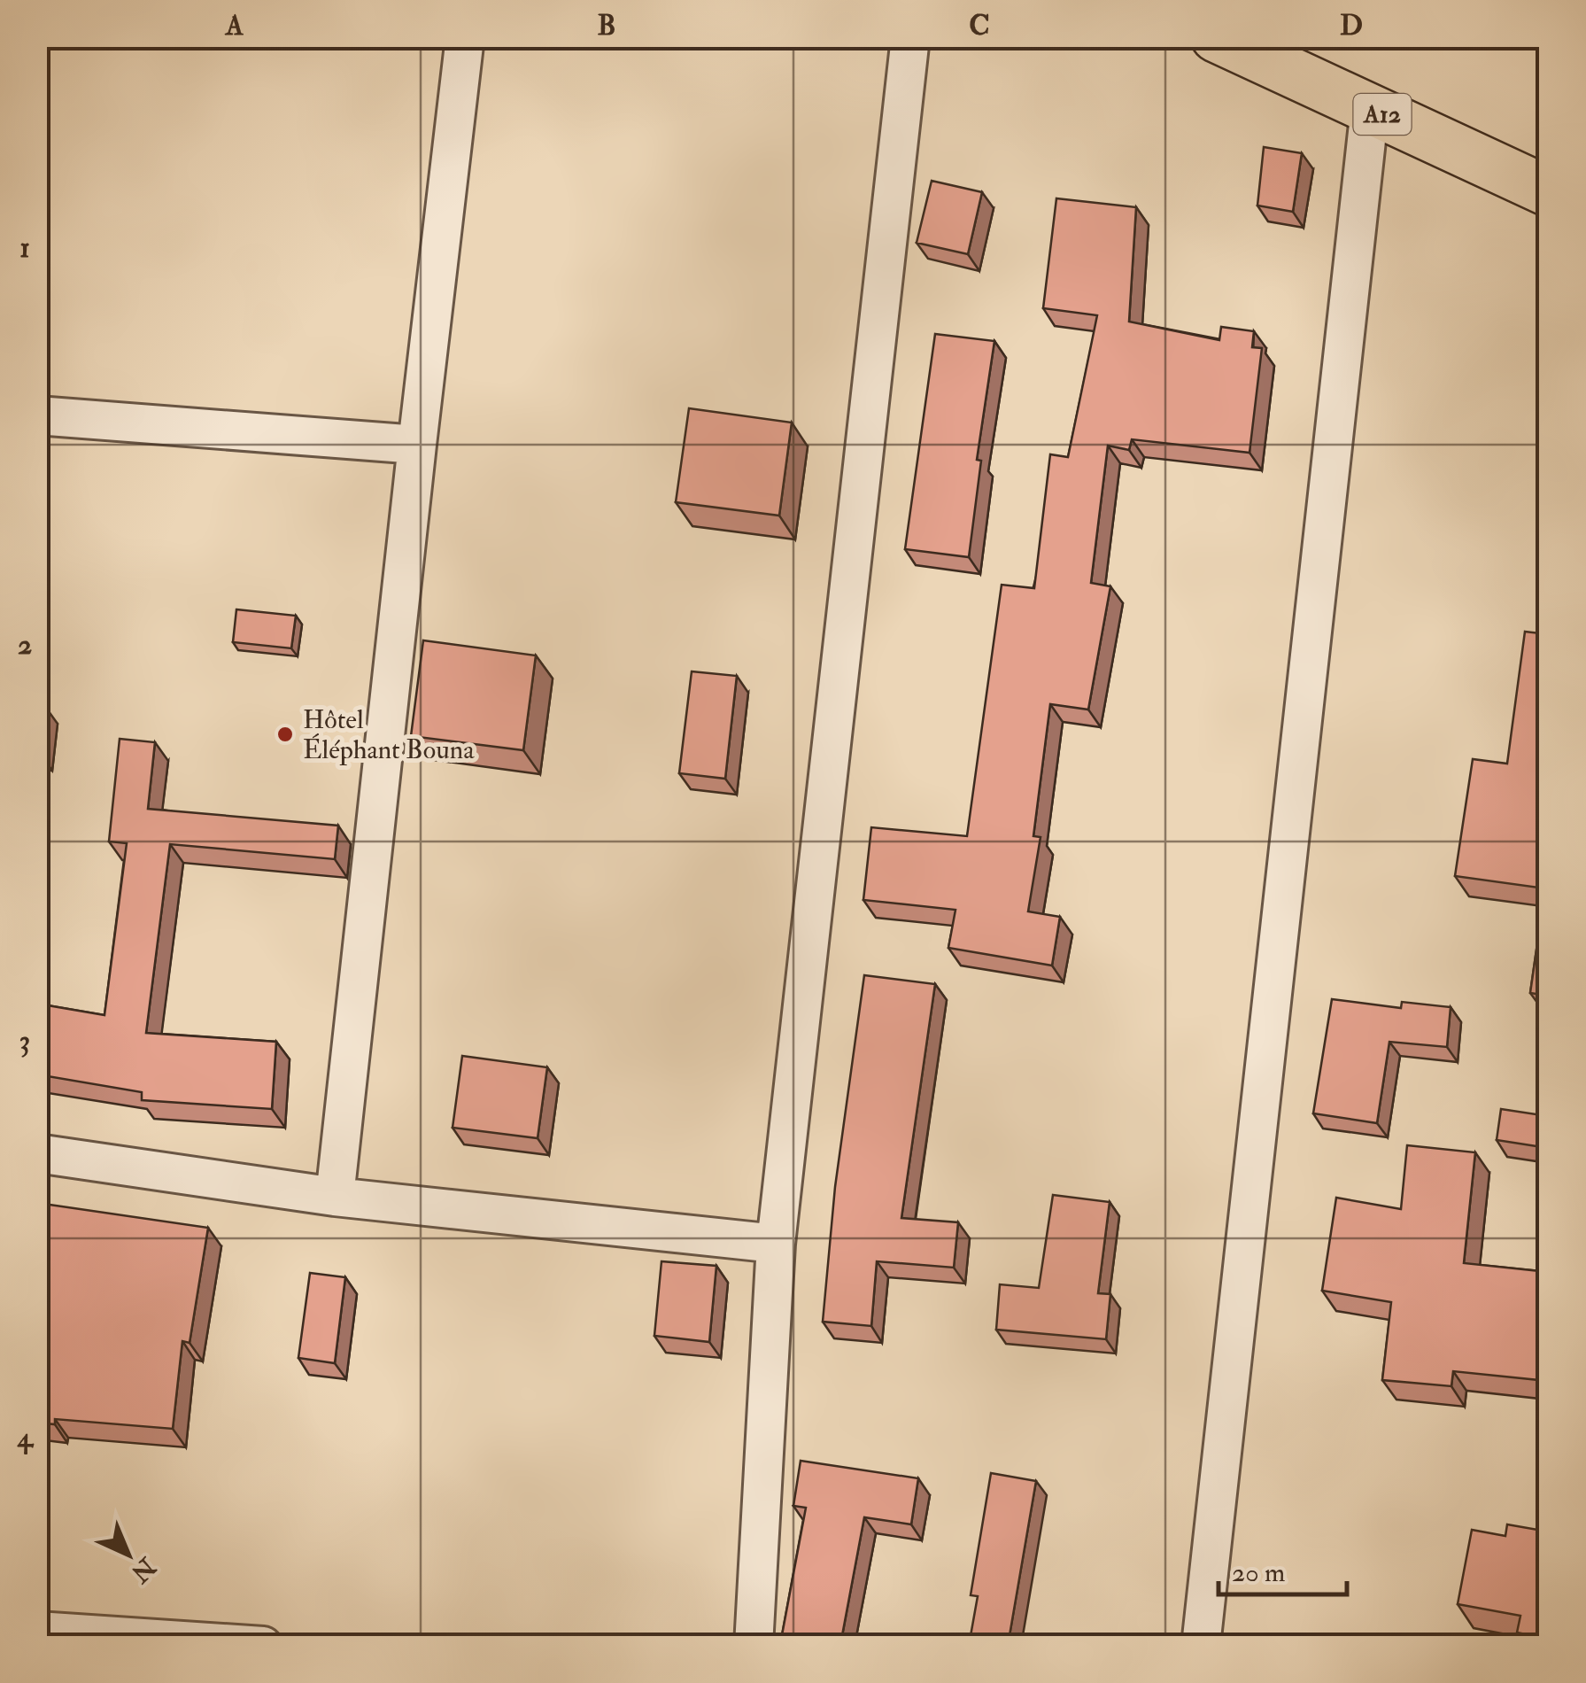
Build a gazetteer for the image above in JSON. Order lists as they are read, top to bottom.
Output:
{
  "streets": {
    "main road": ["A12"]
  },
  "places": ["Hôtel Éléphant Bouna"],
  "scale_bar": "20 m",
  "north": "bottom right",
  "grid": {
    "columns": [
      "A",
      "B",
      "C",
      "D"
    ],
    "rows": [
      "1",
      "2",
      "3",
      "4"
    ]
  }
}
